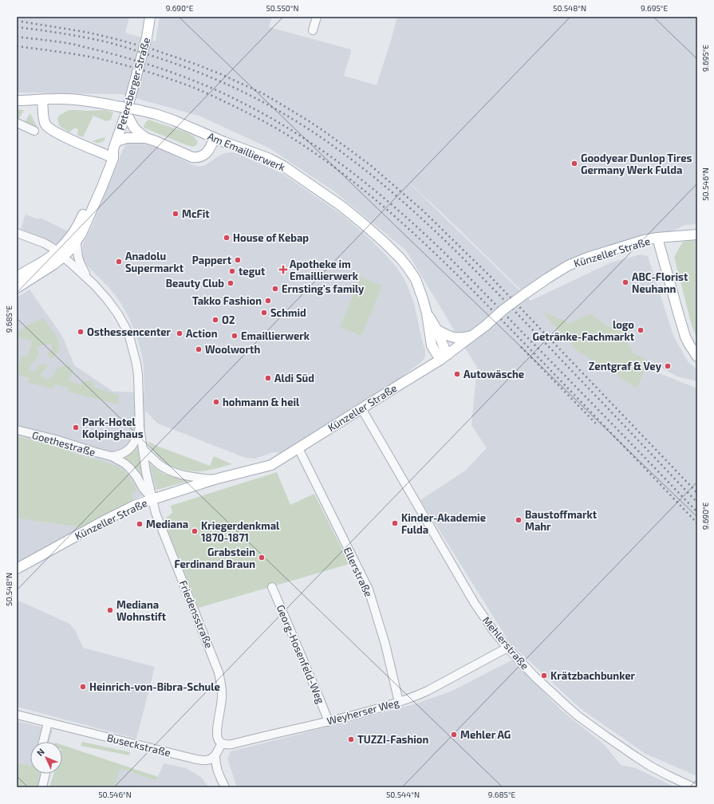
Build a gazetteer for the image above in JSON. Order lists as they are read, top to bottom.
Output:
{
  "streets": {
    "main road": ["Petersberger Straße", "Am Emaillierwerk", "Künzeller Straße"],
    "street": [
      "Goethestraße",
      "Ellerstraße",
      "Friedensstraße",
      "Mehlerstraße",
      "Georg-Hosenfeld-Weg",
      "Weyherser Weg",
      "Buseckstraße"
    ]
  },
  "crossings": [
    ["Am Emaillierwerk", "Künzeller Straße"],
    ["Künzeller Straße", "Goethestraße"],
    ["Künzeller Straße", "Ellerstraße"],
    ["Künzeller Straße", "Friedensstraße"],
    ["Künzeller Straße", "Mehlerstraße"],
    ["Goethestraße", "Friedensstraße"],
    ["Ellerstraße", "Weyherser Weg"],
    ["Friedensstraße", "Weyherser Weg"],
    ["Mehlerstraße", "Weyherser Weg"],
    ["Georg-Hosenfeld-Weg", "Weyherser Weg"]
  ],
  "places": {
    "other": [
      "Goodyear Dunlop Tires Germany Werk Fulda",
      "McFit",
      "House of Kebap",
      "Pappert",
      "Anadolu Supermarkt",
      "tegut",
      "ABC-Florist Neuhann",
      "Beauty Club",
      "Ernsting's family",
      "Takko Fashion",
      "Schmid",
      "O2",
      "logo Getränke-Fachmarkt",
      "Osthessencenter",
      "Action",
      "Emaillierwerk",
      "Woolworth",
      "Zentgraf & Vey",
      "Autowäsche",
      "Aldi Süd",
      "hohmann & heil",
      "Park-Hotel Kolpinghaus",
      "Baustoffmarkt Mahr",
      "Kinder-Akademie Fulda",
      "Mediana",
      "Kriegerdenkmal 1870-1871",
      "Grabstein Ferdinand Braun",
      "Mediana Wohnstift",
      "Krätzbachbunker",
      "Heinrich-von-Bibra-Schule",
      "Mehler AG",
      "TUZZI-Fashion"
    ],
    "health": ["Apotheke im Emaillierwerk"]
  },
  "north": "top left",
  "coordinates": [
    "9.690°E",
    "50.550°N",
    "50.548°N",
    "9.695°E",
    "50.546°N",
    "9.685°E",
    "50.544°N"
  ]
}
